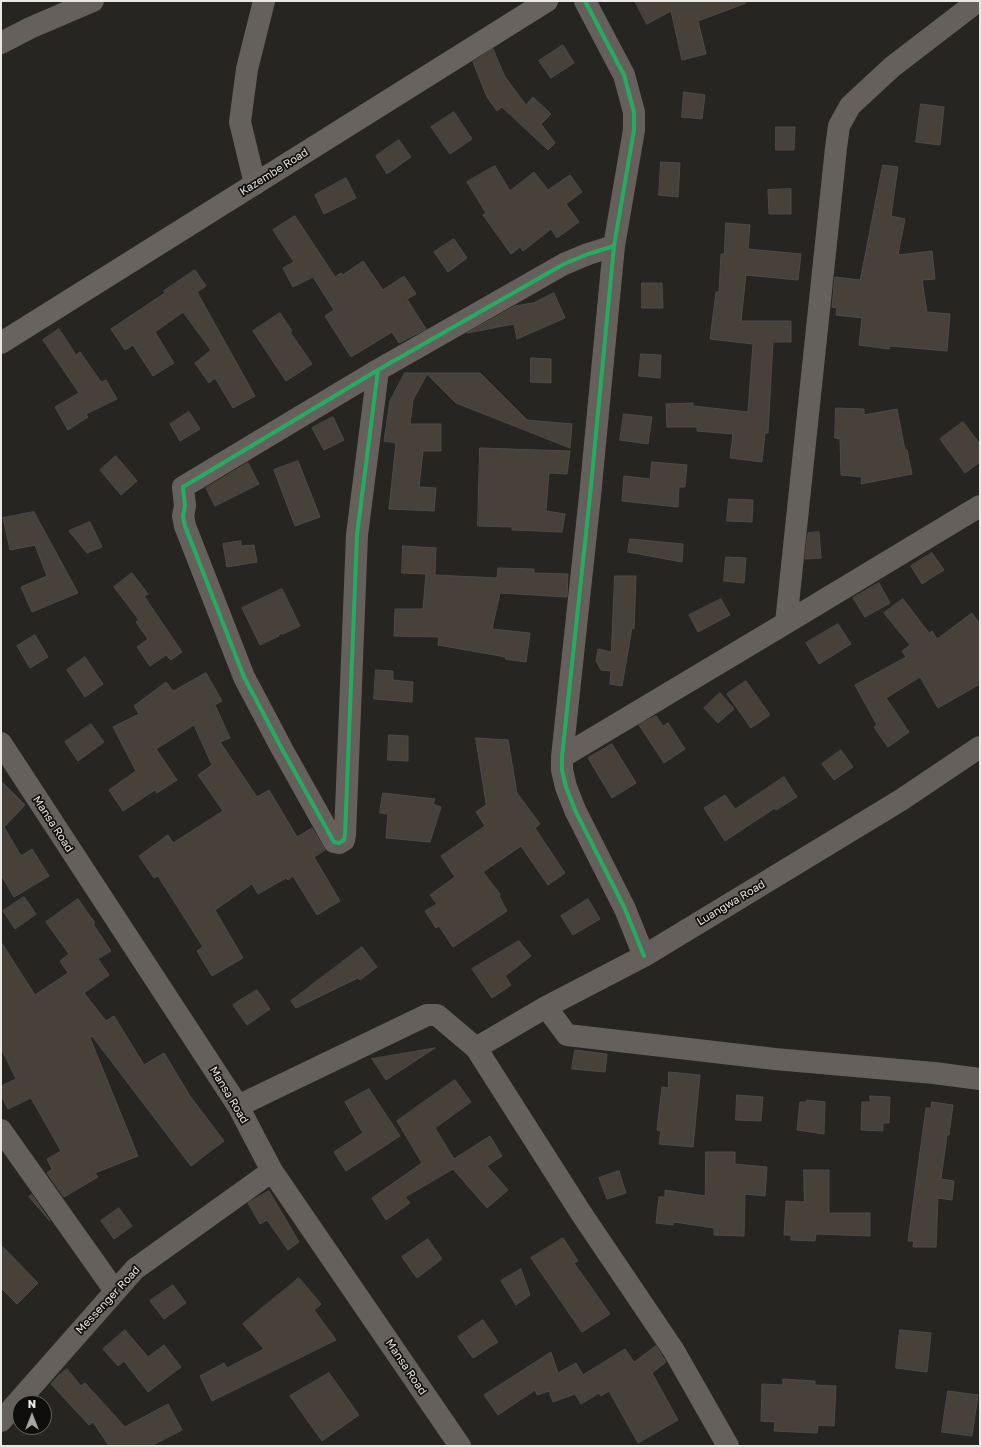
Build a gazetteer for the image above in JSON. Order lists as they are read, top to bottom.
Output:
{
  "streets": {
    "main road": ["Kazembe Road"],
    "street": ["Mansa Road", "Luangwa Road", "Messenger Road"]
  },
  "crossings": [
    ["Mansa Road", "Messenger Road"]
  ],
  "north": "top"
}
